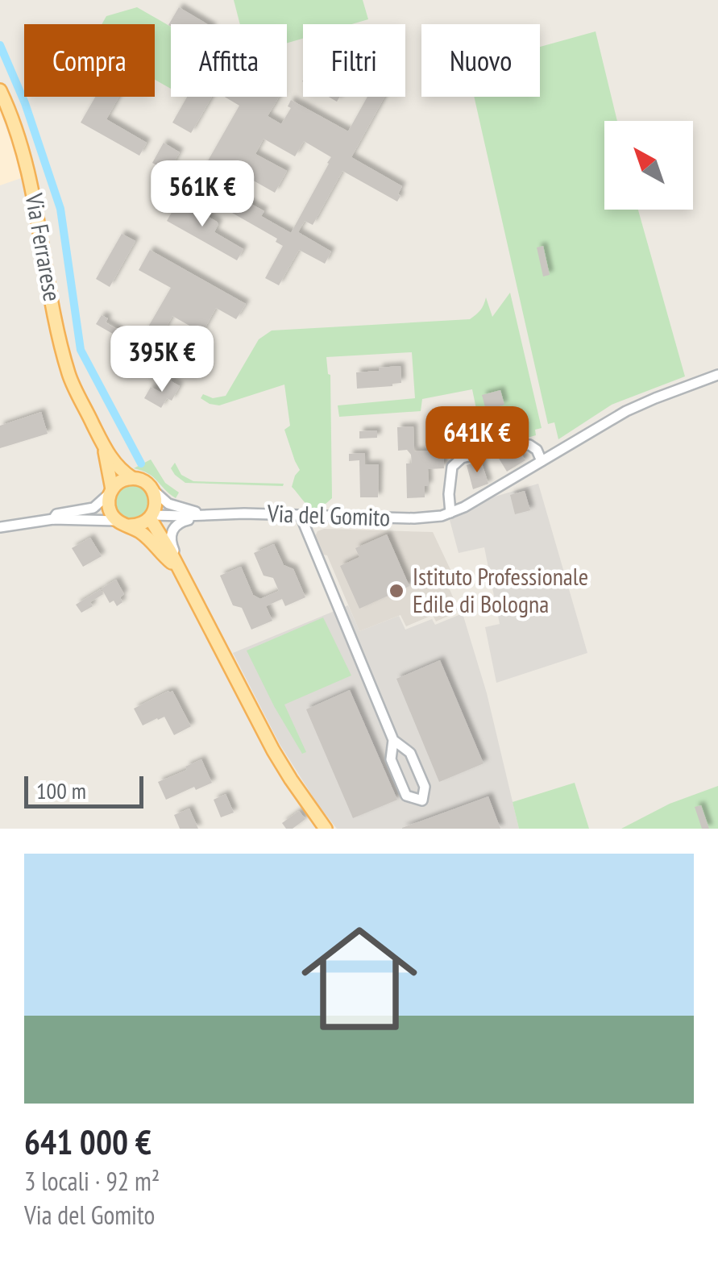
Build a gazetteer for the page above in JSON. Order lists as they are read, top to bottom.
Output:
{
  "streets": {
    "main road": ["Via Ferrarese"],
    "street": ["Via del Gomito"]
  },
  "places": ["Istituto Professionale Edile di Bologna"],
  "scale_bar": "100 m",
  "north": "top left",
  "page": {
    "chip": [
      "Compra",
      "Affitta",
      "Filtri",
      "Nuovo"
    ],
    "price": ["561K €", "395K €", "641K €"],
    "scale": "100 m",
    "list": [
      {
        "name": "641 000 €",
        "note": "3 locali · 92 m² · Via del Gomito"
      }
    ]
  }
}
